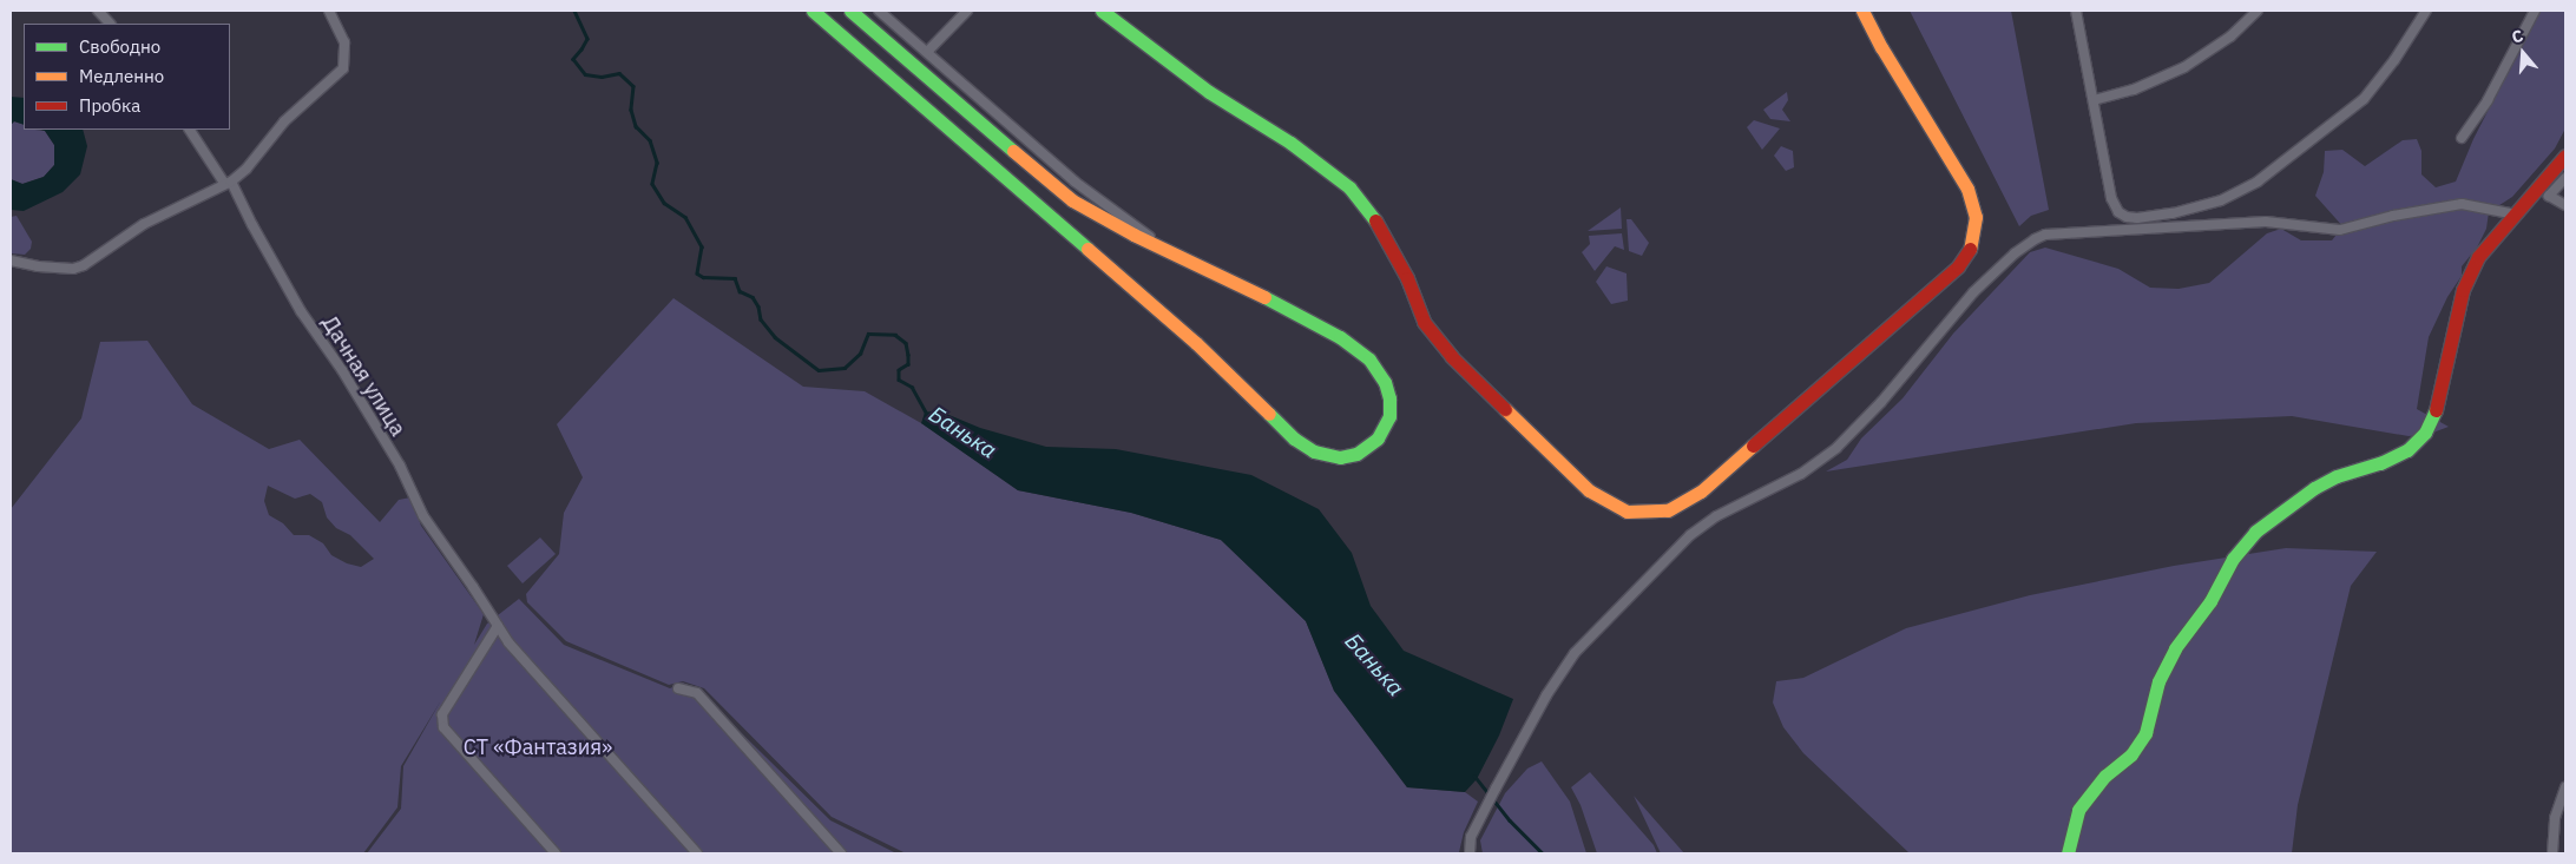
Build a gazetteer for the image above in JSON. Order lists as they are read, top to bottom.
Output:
{
  "streets": {
    "street": ["Дачная улица"]
  },
  "water": ["Банька"],
  "parks": ["СТ «Фантазия»"],
  "legend": ["Свободно", "Медленно", "Пробка"],
  "north": "top"
}
